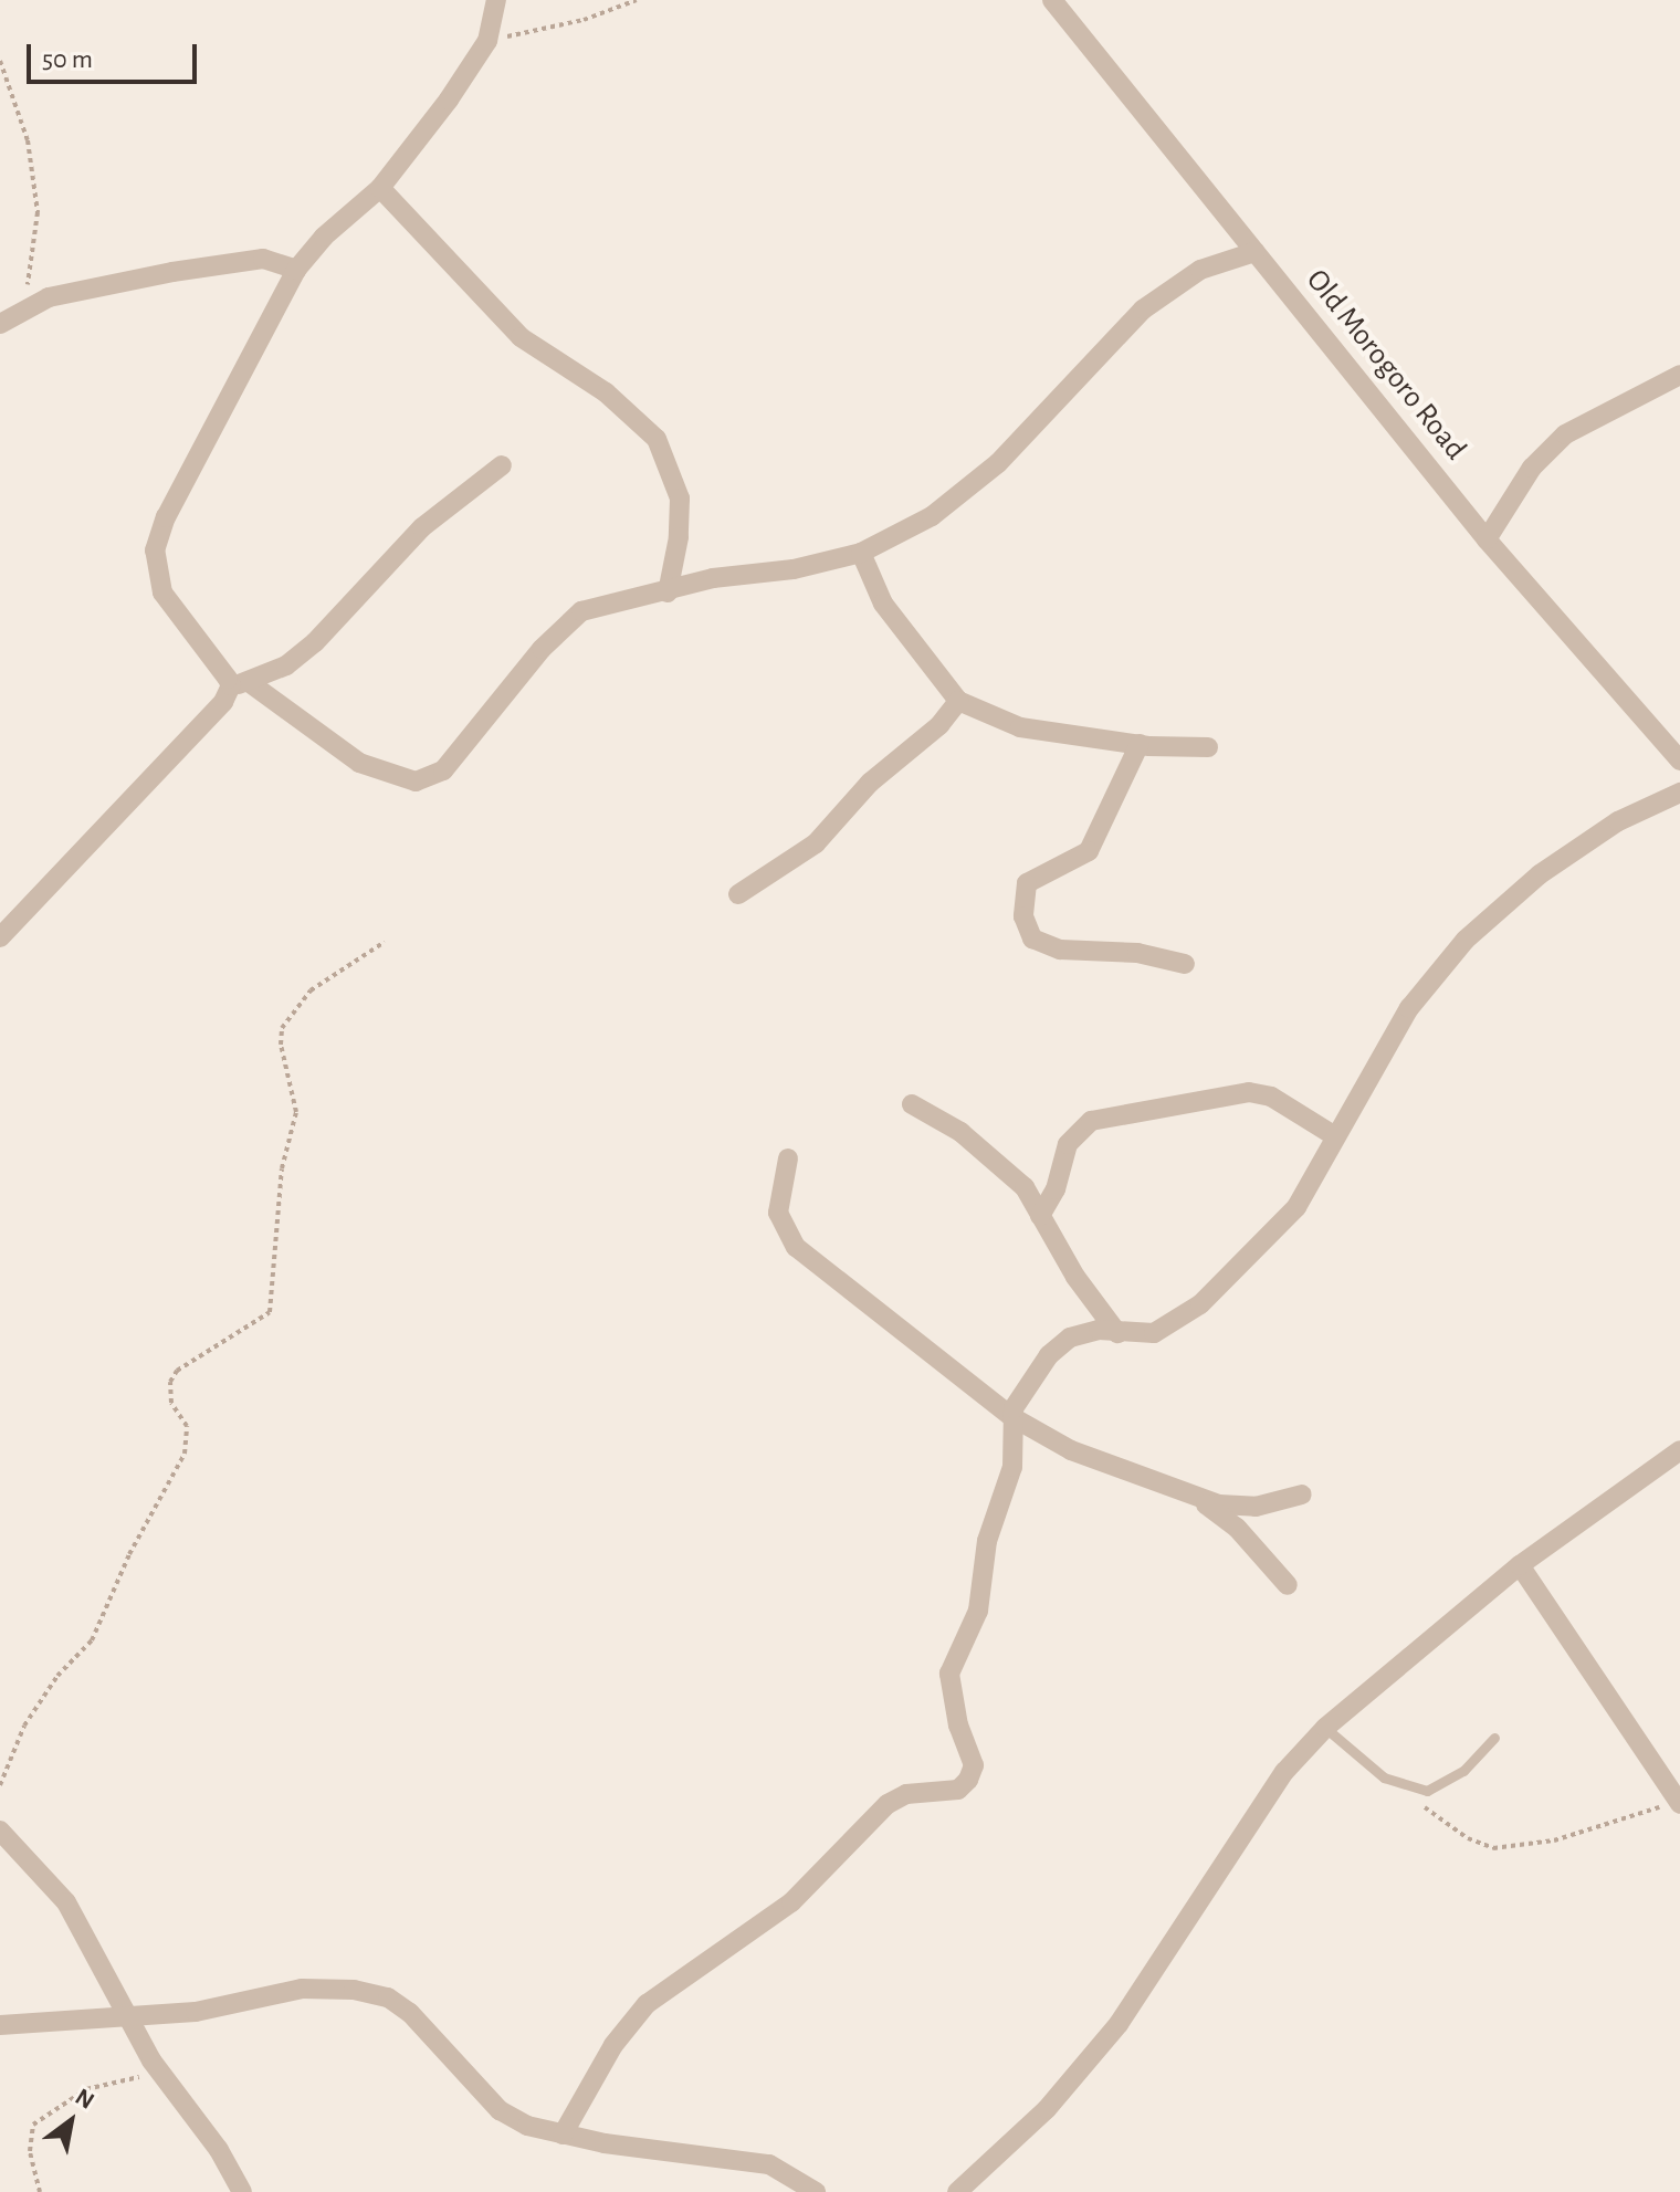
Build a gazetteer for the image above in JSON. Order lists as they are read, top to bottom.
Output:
{
  "streets": {
    "street": ["Old Morogoro Road"]
  },
  "scale_bar": "50 m",
  "north": "top right"
}
